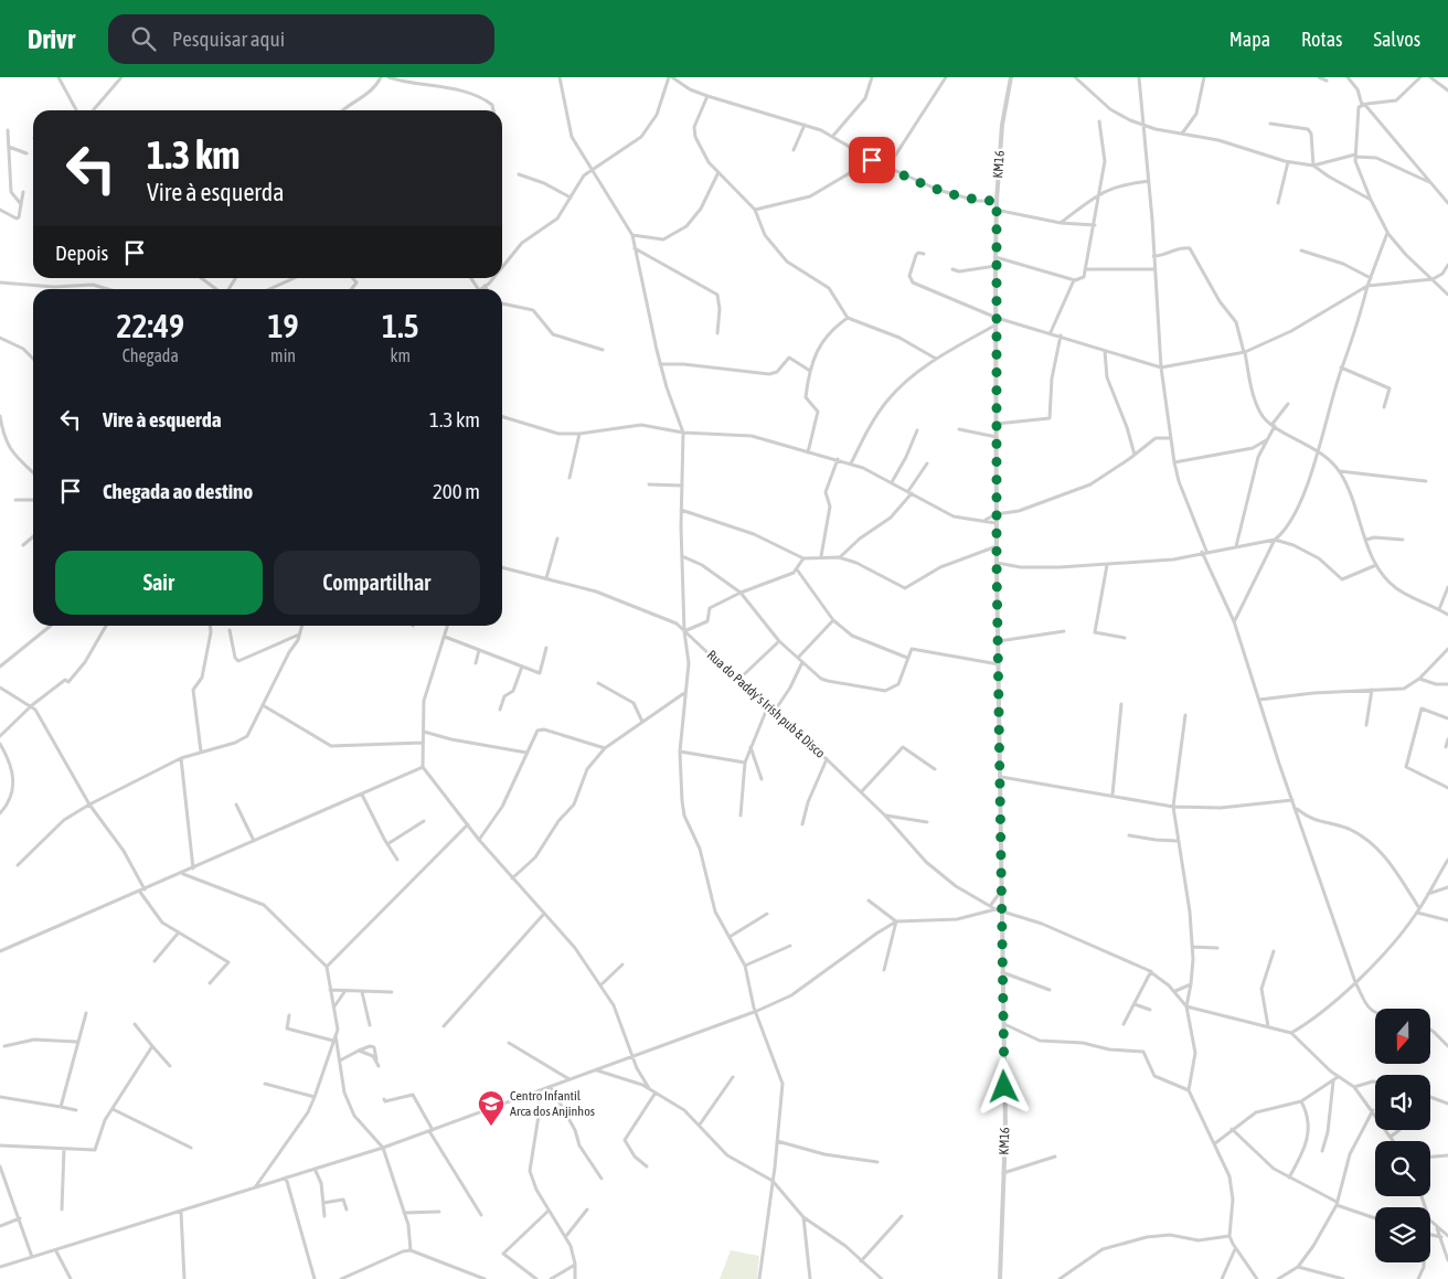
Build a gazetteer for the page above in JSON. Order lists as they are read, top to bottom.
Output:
{
  "streets": {
    "street": ["KM16", "Rua do Paddy's Irish pub & Disco"]
  },
  "places": {
    "school or university": ["Centro Infantil Arca dos Anjinhos"]
  },
  "north": "bottom",
  "page": {
    "header": "Drivr",
    "search": "Pesquisar aqui",
    "nav": ["Mapa", "Rotas", "Salvos"],
    "turn": ["1.3 km", "Vire à esquerda"],
    "then": "Depois",
    "eta": [
      "22:49",
      "Chegada",
      "19",
      "min",
      "1.5",
      "km"
    ],
    "list": [
      {
        "name": "Vire à esquerda",
        "value": "1.3 km"
      },
      {
        "name": "Chegada ao destino",
        "value": "200 m"
      }
    ],
    "buttons": ["Sair", "Compartilhar"]
  }
}
